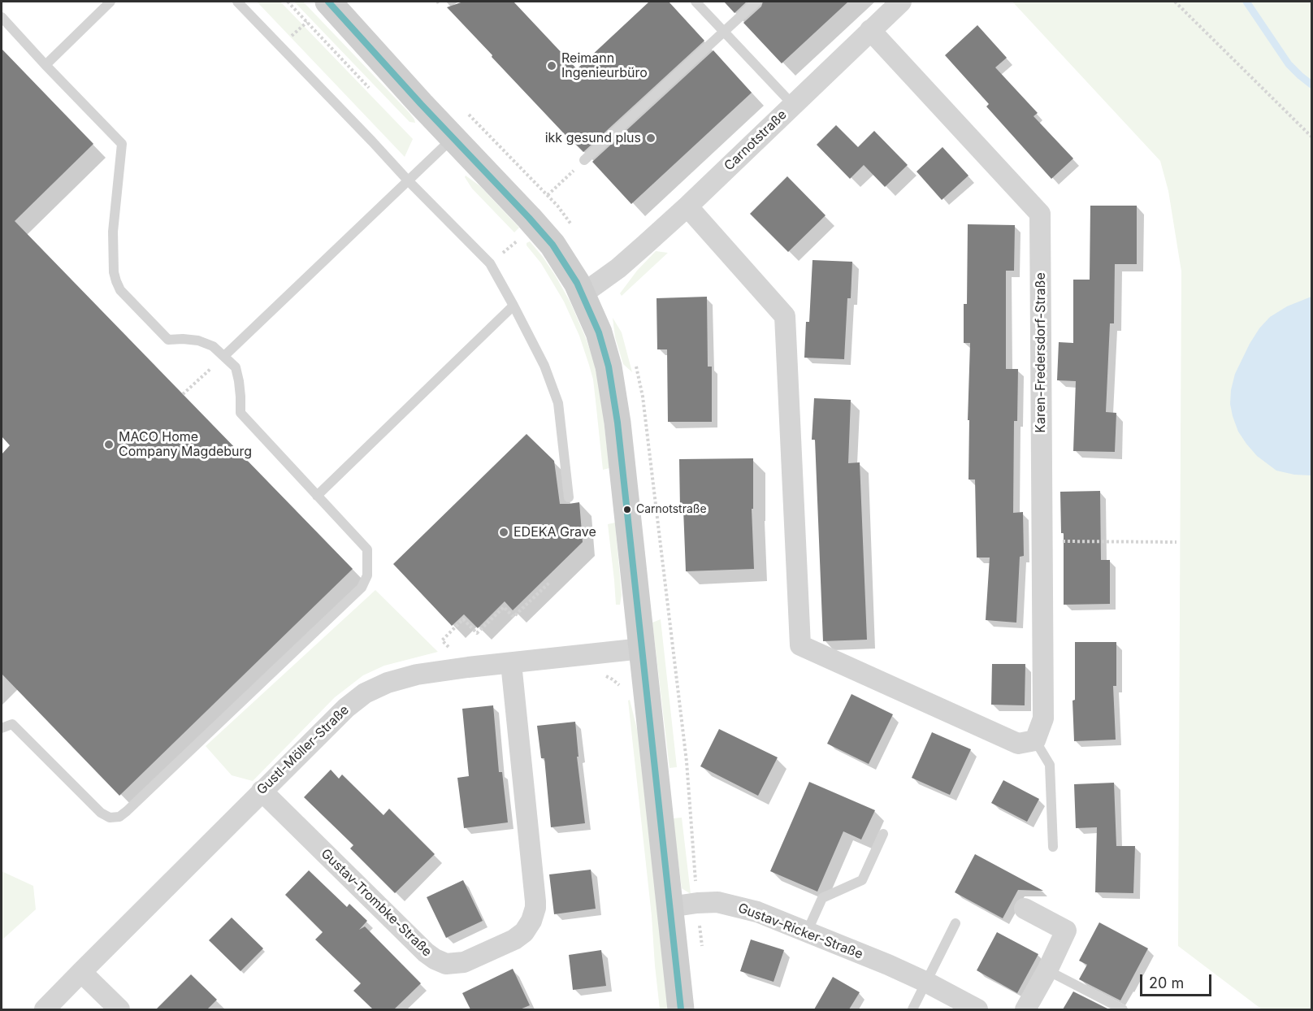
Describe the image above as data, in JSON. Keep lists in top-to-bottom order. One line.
{"streets":{"street":["Carnotstraße","Karen-Fredersdorf-Straße","Gustl-Möller-Straße","Gustav-Trombke-Straße","Gustav-Ricker-Straße"]},"crossings":[["Carnotstraße","Karen-Fredersdorf-Straße"],["Gustl-Möller-Straße","Gustav-Trombke-Straße"]],"places":["Reimann Ingenieurbüro","ikk gesund plus","MACO Home Company Magdeburg","Carnotstraße","EDEKA Grave"],"scale_bar":"20 m"}
